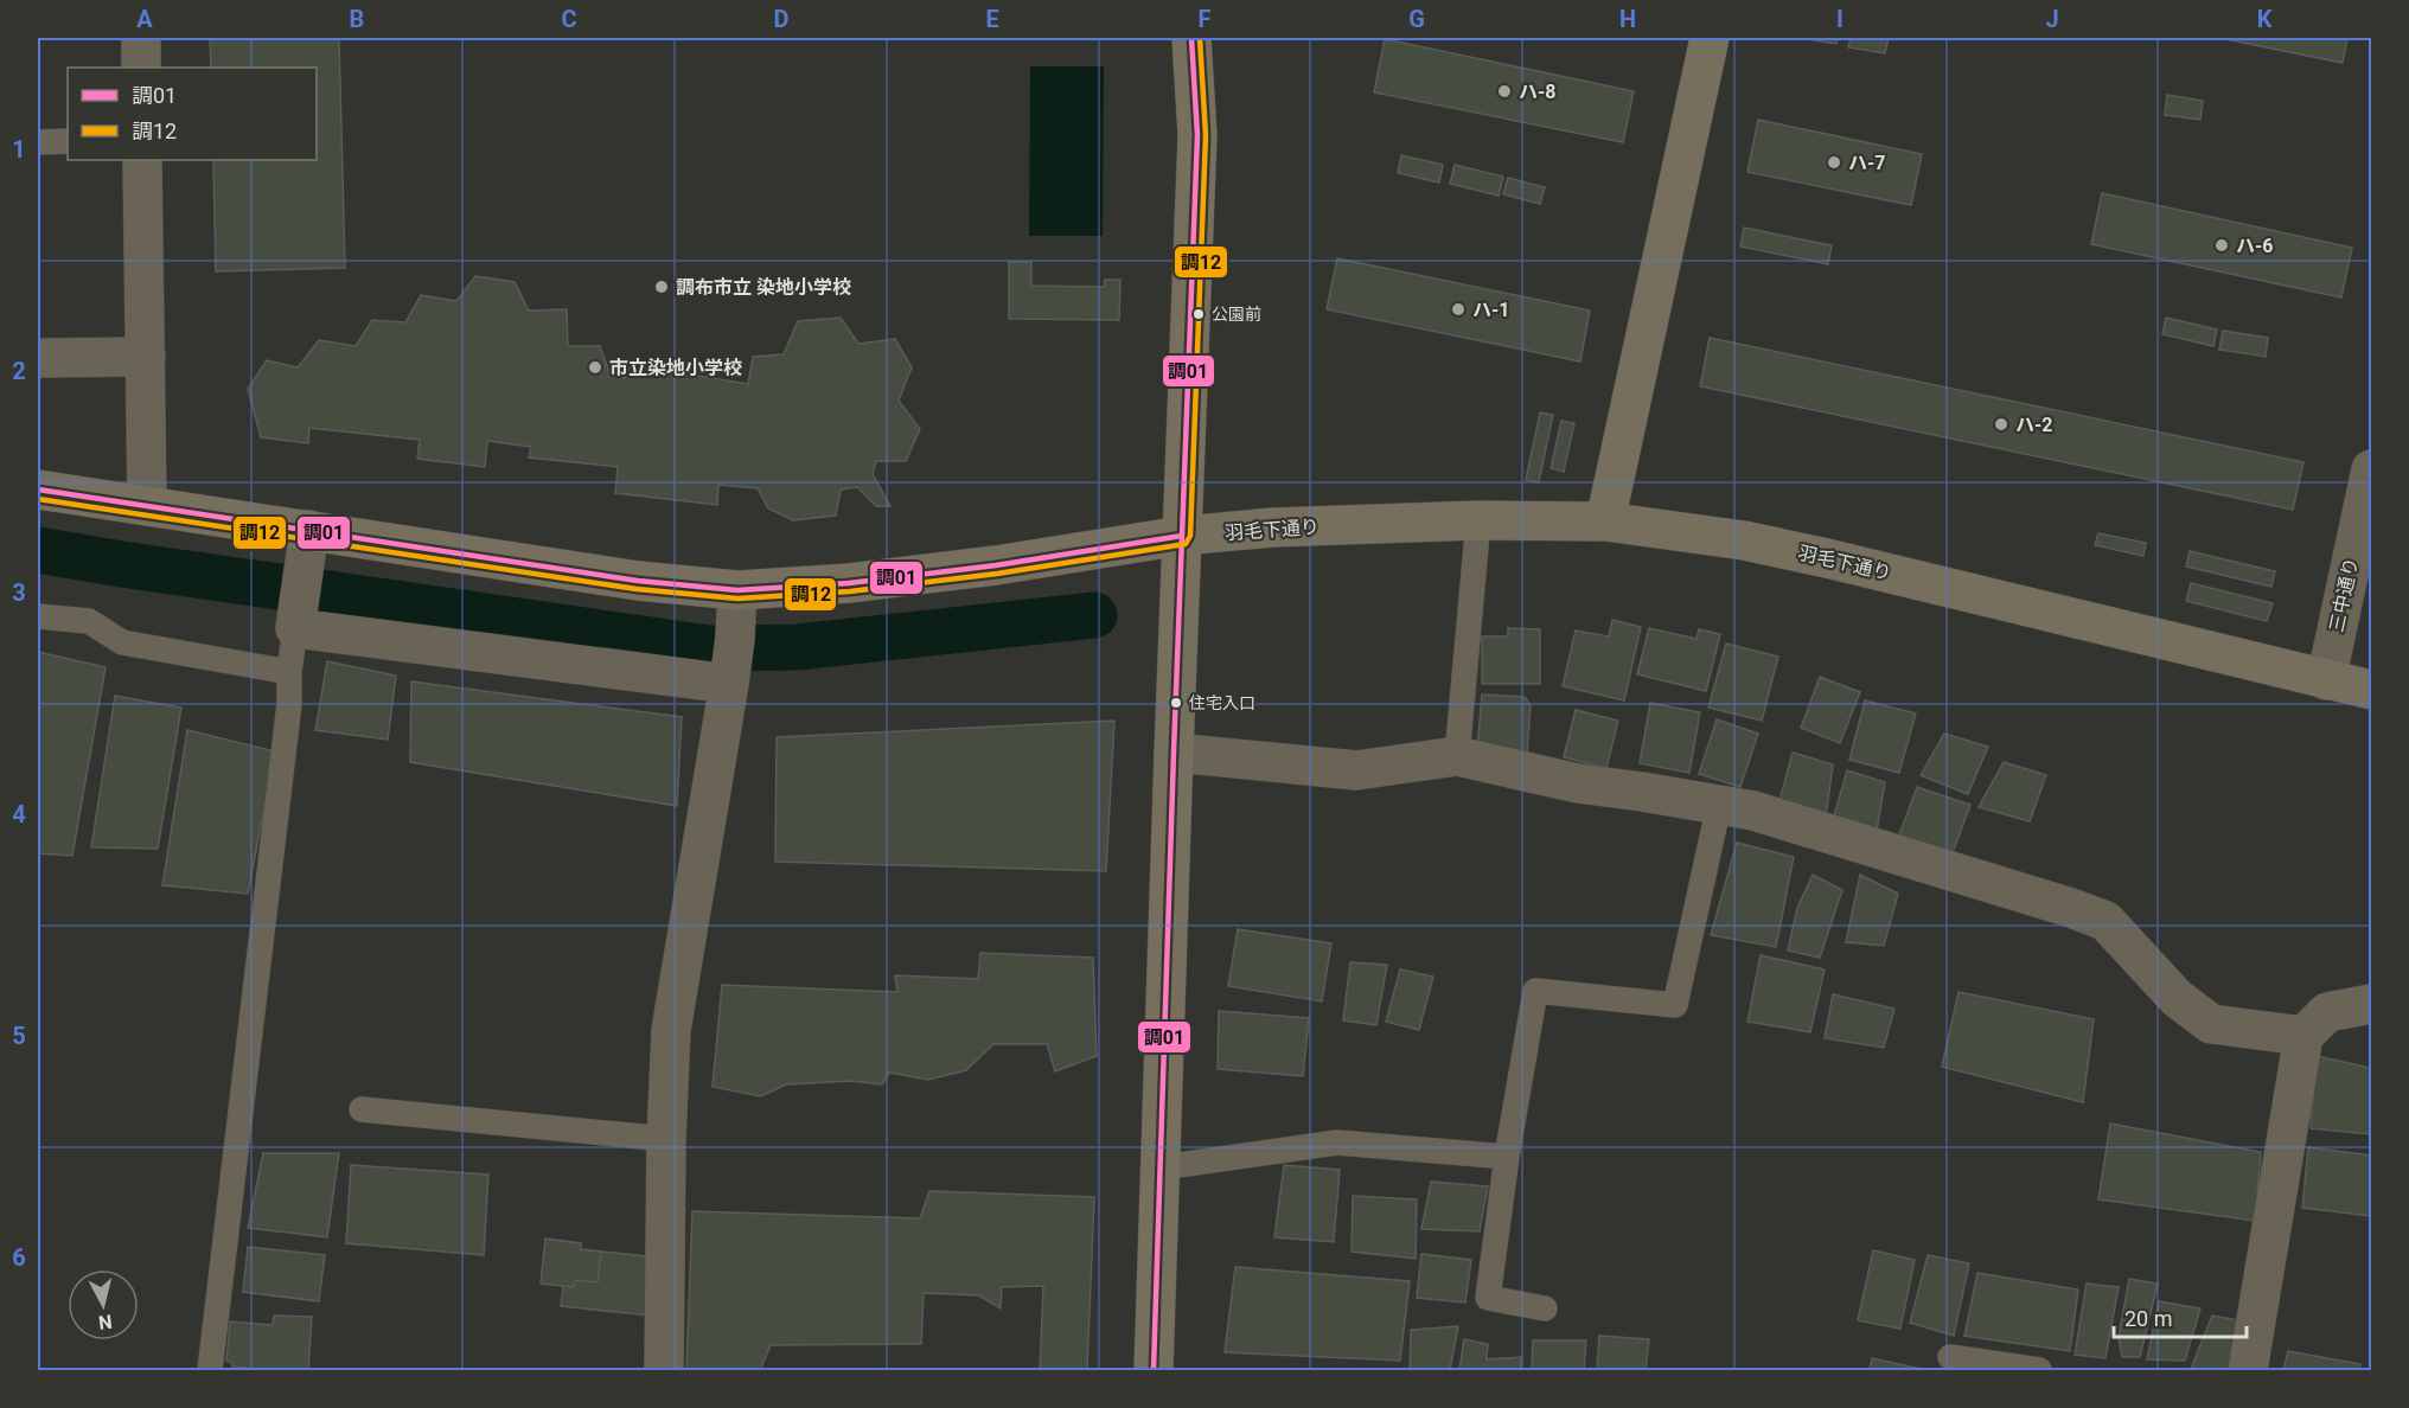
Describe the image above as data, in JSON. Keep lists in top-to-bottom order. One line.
{"streets":{"street":["羽毛下通り","三中通り"]},"crossings":[["羽毛下通り","三中通り"]],"places":["ハ-8","ハ-7","ハ-6","調布市立 染地小学校","ハ-1","公園前","市立染地小学校","ハ-2","住宅入口"],"lines":["transit line 調01","transit line 調12"],"legend":["調01","調12"],"scale_bar":"20 m","north":"bottom","grid":{"columns":["A","B","C","D","E","F","G","H","I","J","K"],"rows":["1","2","3","4","5","6"]}}
